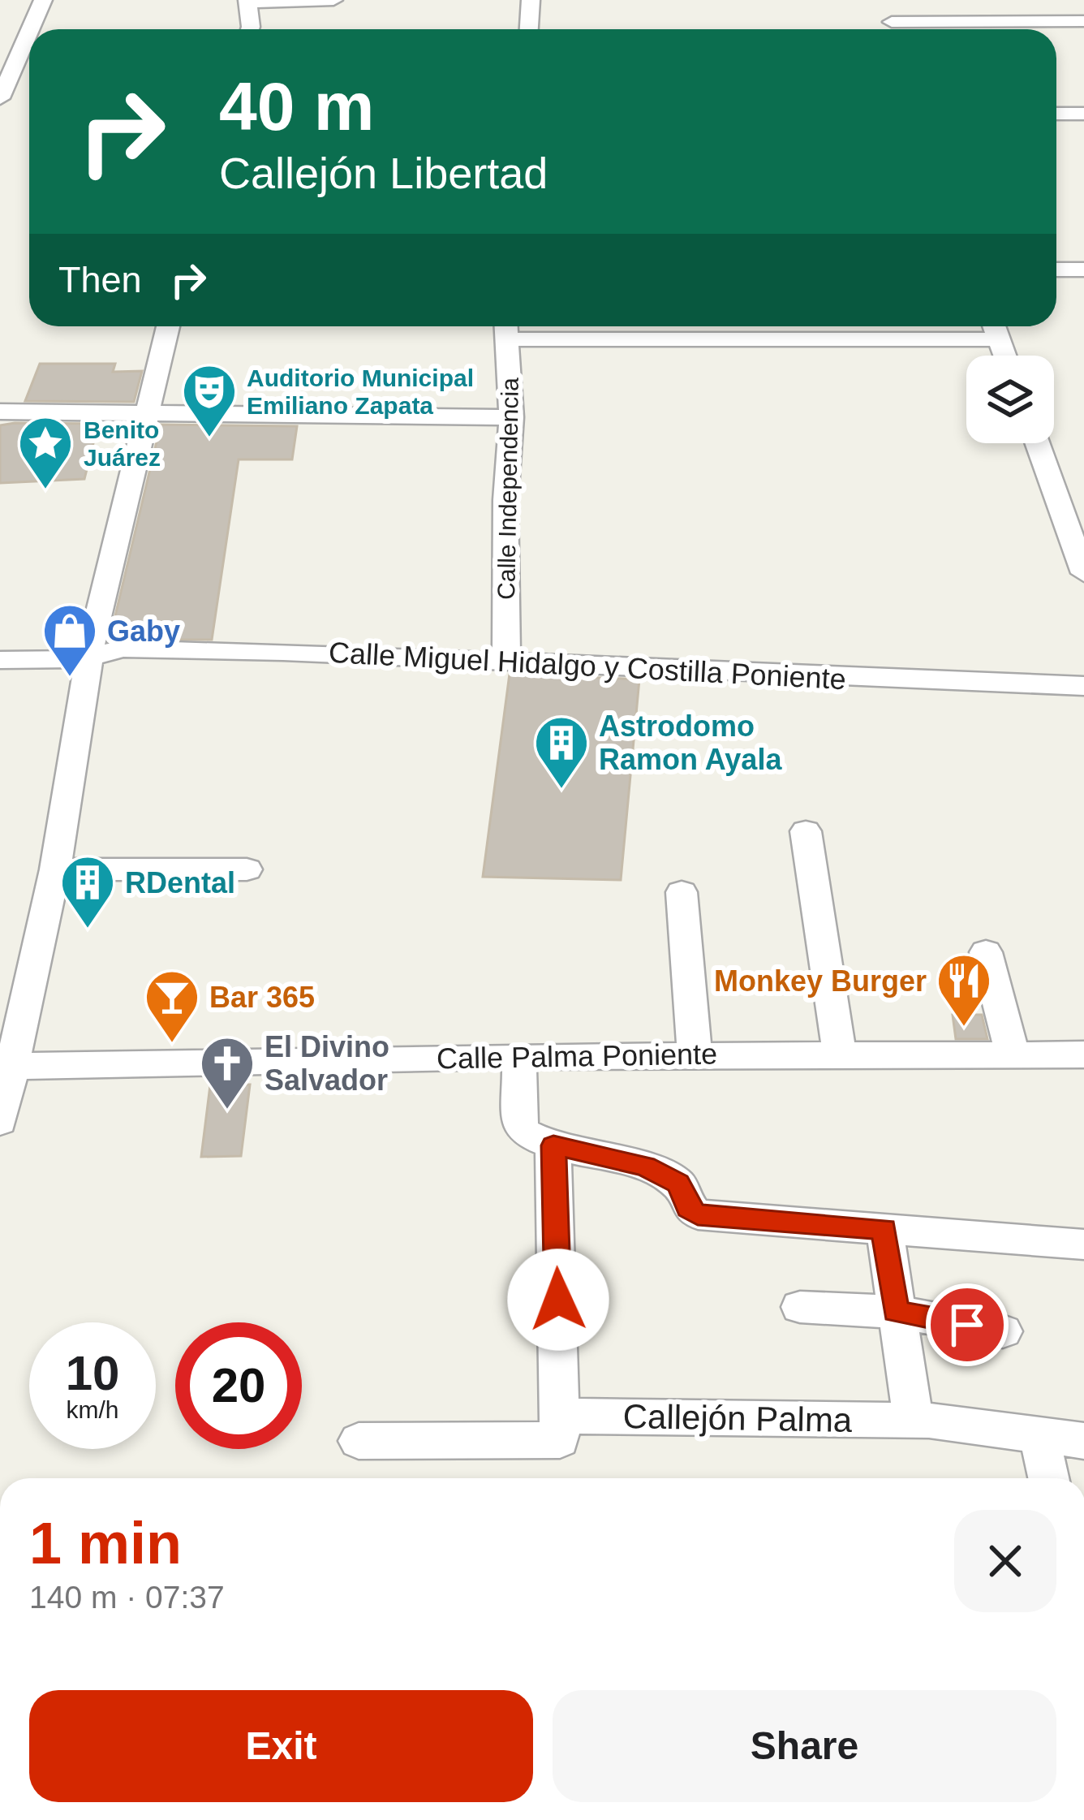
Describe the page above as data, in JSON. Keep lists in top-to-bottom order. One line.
{"streets":{"street":["Calle Independencia","Calle Miguel Hidalgo y Costilla Poniente","Calle Palma Poniente","Callejón Palma"]},"crossings":[["Calle Independencia","Calle Miguel Hidalgo y Costilla Poniente"]],"places":{"theatre":["Auditorio Municipal Emiliano Zapata"],"place":["Benito Juárez"],"shop":["Gaby"],"building":["Astrodomo Ramon Ayala","RDental"],"restaurant":["Monkey Burger"],"bar":["Bar 365"],"church":["El Divino Salvador"]},"page":{"turn":["40 m","Callejón Libertad"],"then":"Then","speed":"10 km/h","limit":"20","heading":["1 min","140 m · 07:37"],"buttons":["Exit","Share"]}}
